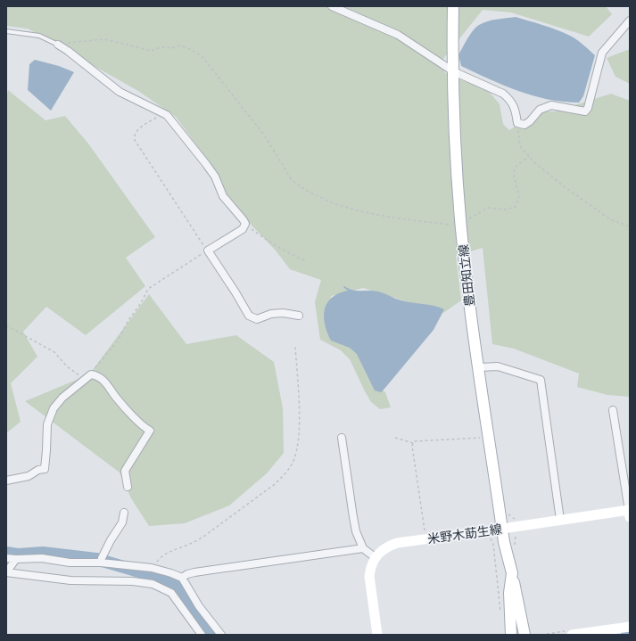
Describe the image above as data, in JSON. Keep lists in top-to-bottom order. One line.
{"streets":{"main road":["豊田知立線","米野木莇生線"]},"crossings":[["豊田知立線","米野木莇生線"]]}
